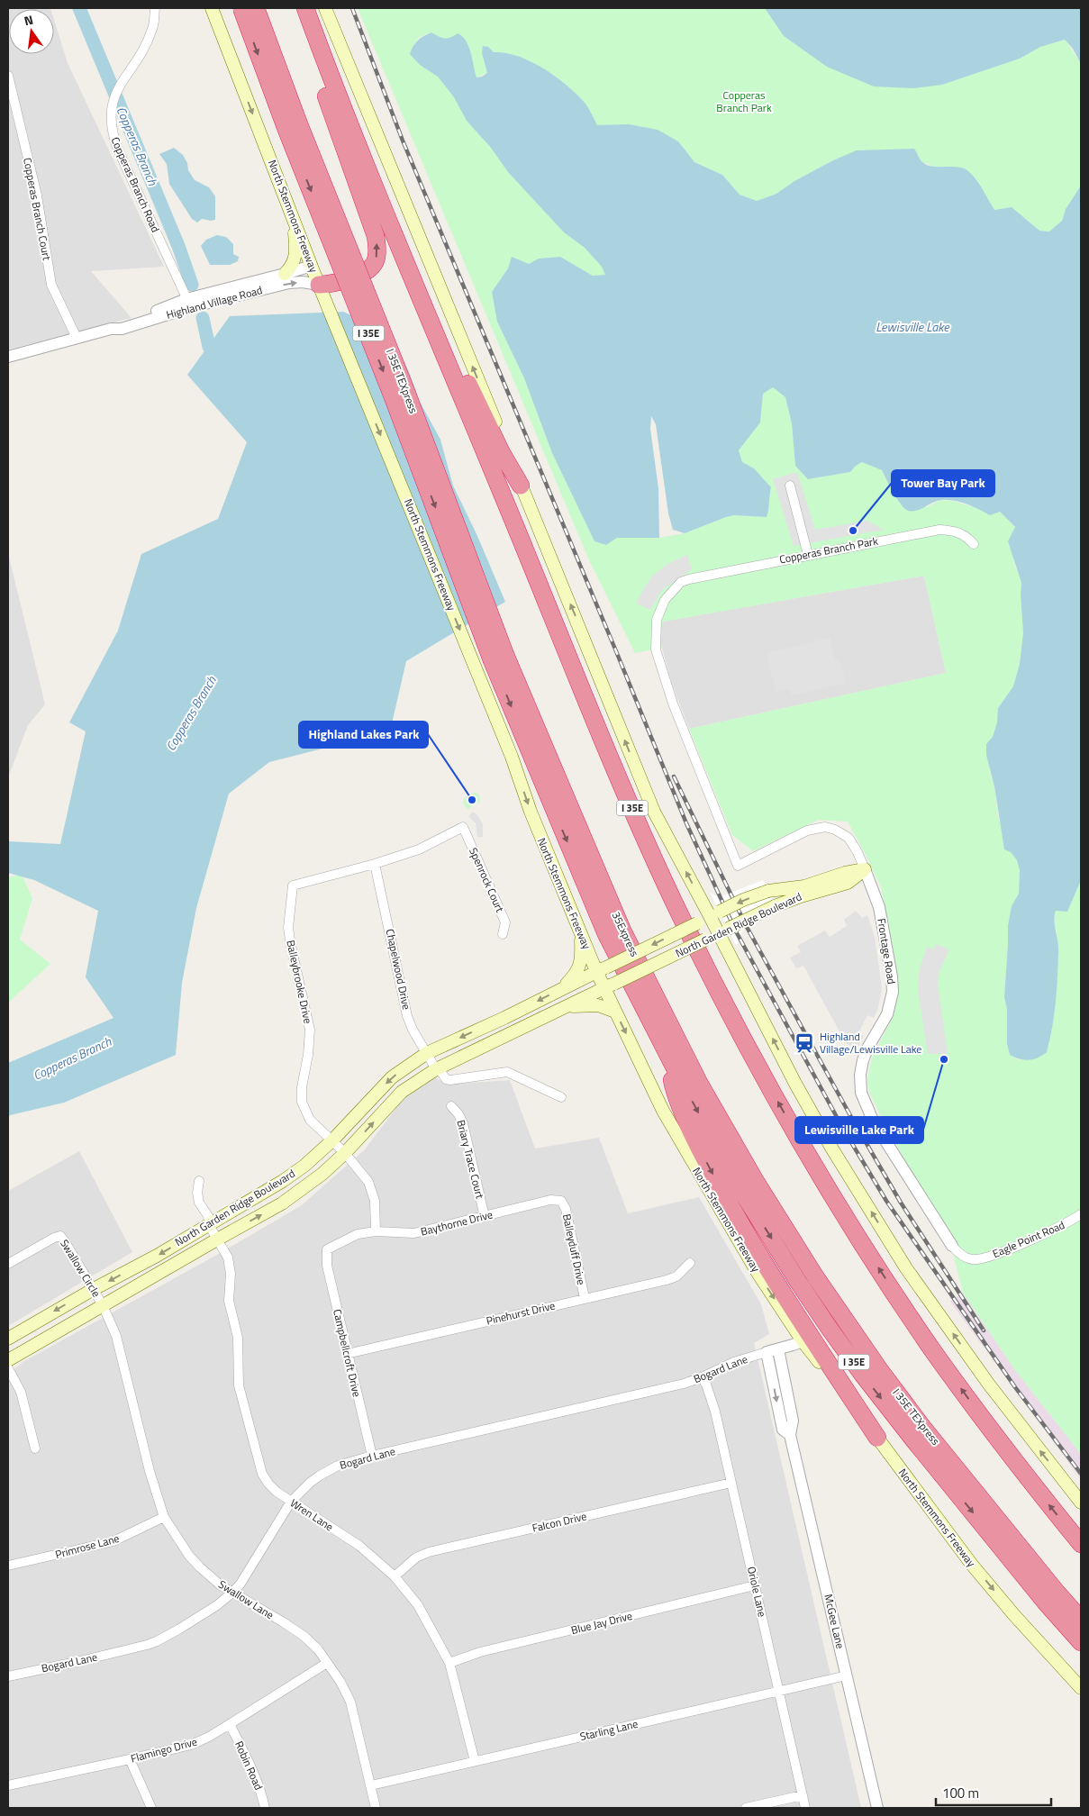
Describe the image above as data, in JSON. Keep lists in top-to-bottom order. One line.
{"streets":{"highway":["North Stemmons Freeway","I 35E","I 35E TEXpress","35Express"],"main road":["North Garden Ridge Boulevard"],"street":["Copperas Branch Road","Copperas Branch Court","Highland Village Road","Copperas Branch Park","Spenrock Court","Frontage Road","Chapelwood Drive","Balleybrooke Drive","Briary Trace Court","Baythorne Drive","Eagle Point Road","Balleyduff Drive","Swallow Circle","Pinehurst Drive","Campbellcroft Drive","Bogard Lane","Wren Lane","Falcon Drive","Primrose Lane","Oriole Lane","Swallow Lane","McGee Lane","Blue Jay Drive","Starling Lane","Flamingo Drive","Robin Road"]},"crossings":[["Copperas Branch Road","Highland Village Road"],["Copperas Branch Court","Highland Village Road"],["North Stemmons Freeway","Highland Village Road"],["North Stemmons Freeway","I 35E TEXpress"],["North Stemmons Freeway","North Garden Ridge Boulevard"],["North Stemmons Freeway","35Express"],["I 35E TEXpress","35Express"],["Copperas Branch Park","North Garden Ridge Boulevard"],["Copperas Branch Park","Frontage Road"],["Spenrock Court","Balleybrooke Drive"],["North Garden Ridge Boulevard","Frontage Road"],["North Garden Ridge Boulevard","Chapelwood Drive"],["North Garden Ridge Boulevard","Balleybrooke Drive"],["North Garden Ridge Boulevard","Swallow Circle"],["North Garden Ridge Boulevard","Wren Lane"],["North Garden Ridge Boulevard","Swallow Lane"],["Frontage Road","Eagle Point Road"],["Chapelwood Drive","Balleybrooke Drive"],["Balleybrooke Drive","Baythorne Drive"],["Briary Trace Court","Baythorne Drive"],["Baythorne Drive","Balleyduff Drive"],["Baythorne Drive","Campbellcroft Drive"],["Balleyduff Drive","Pinehurst Drive"],["Swallow Circle","Swallow Lane"],["Pinehurst Drive","Campbellcroft Drive"],["Campbellcroft Drive","Bogard Lane"],["Bogard Lane","Wren Lane"],["Bogard Lane","Oriole Lane"],["Bogard Lane","Swallow Lane"],["Bogard Lane","McGee Lane"],["Wren Lane","Falcon Drive"],["Wren Lane","Blue Jay Drive"],["Wren Lane","Starling Lane"],["Falcon Drive","Oriole Lane"],["Primrose Lane","Swallow Lane"],["Oriole Lane","Blue Jay Drive"],["Oriole Lane","Starling Lane"],["Swallow Lane","Starling Lane"],["Swallow Lane","Flamingo Drive"],["McGee Lane","Starling Lane"],["Flamingo Drive","Robin Road"]],"water":["Copperas Branch","Lewisville Lake"],"parks":["Copperas Branch Park"],"places":{"other":["Tower Bay Park","Highland Lakes Park","Lewisville Lake Park"],"station":["Highland Village/Lewisville Lake"]},"scale_bar":"100 m","north":"top"}
